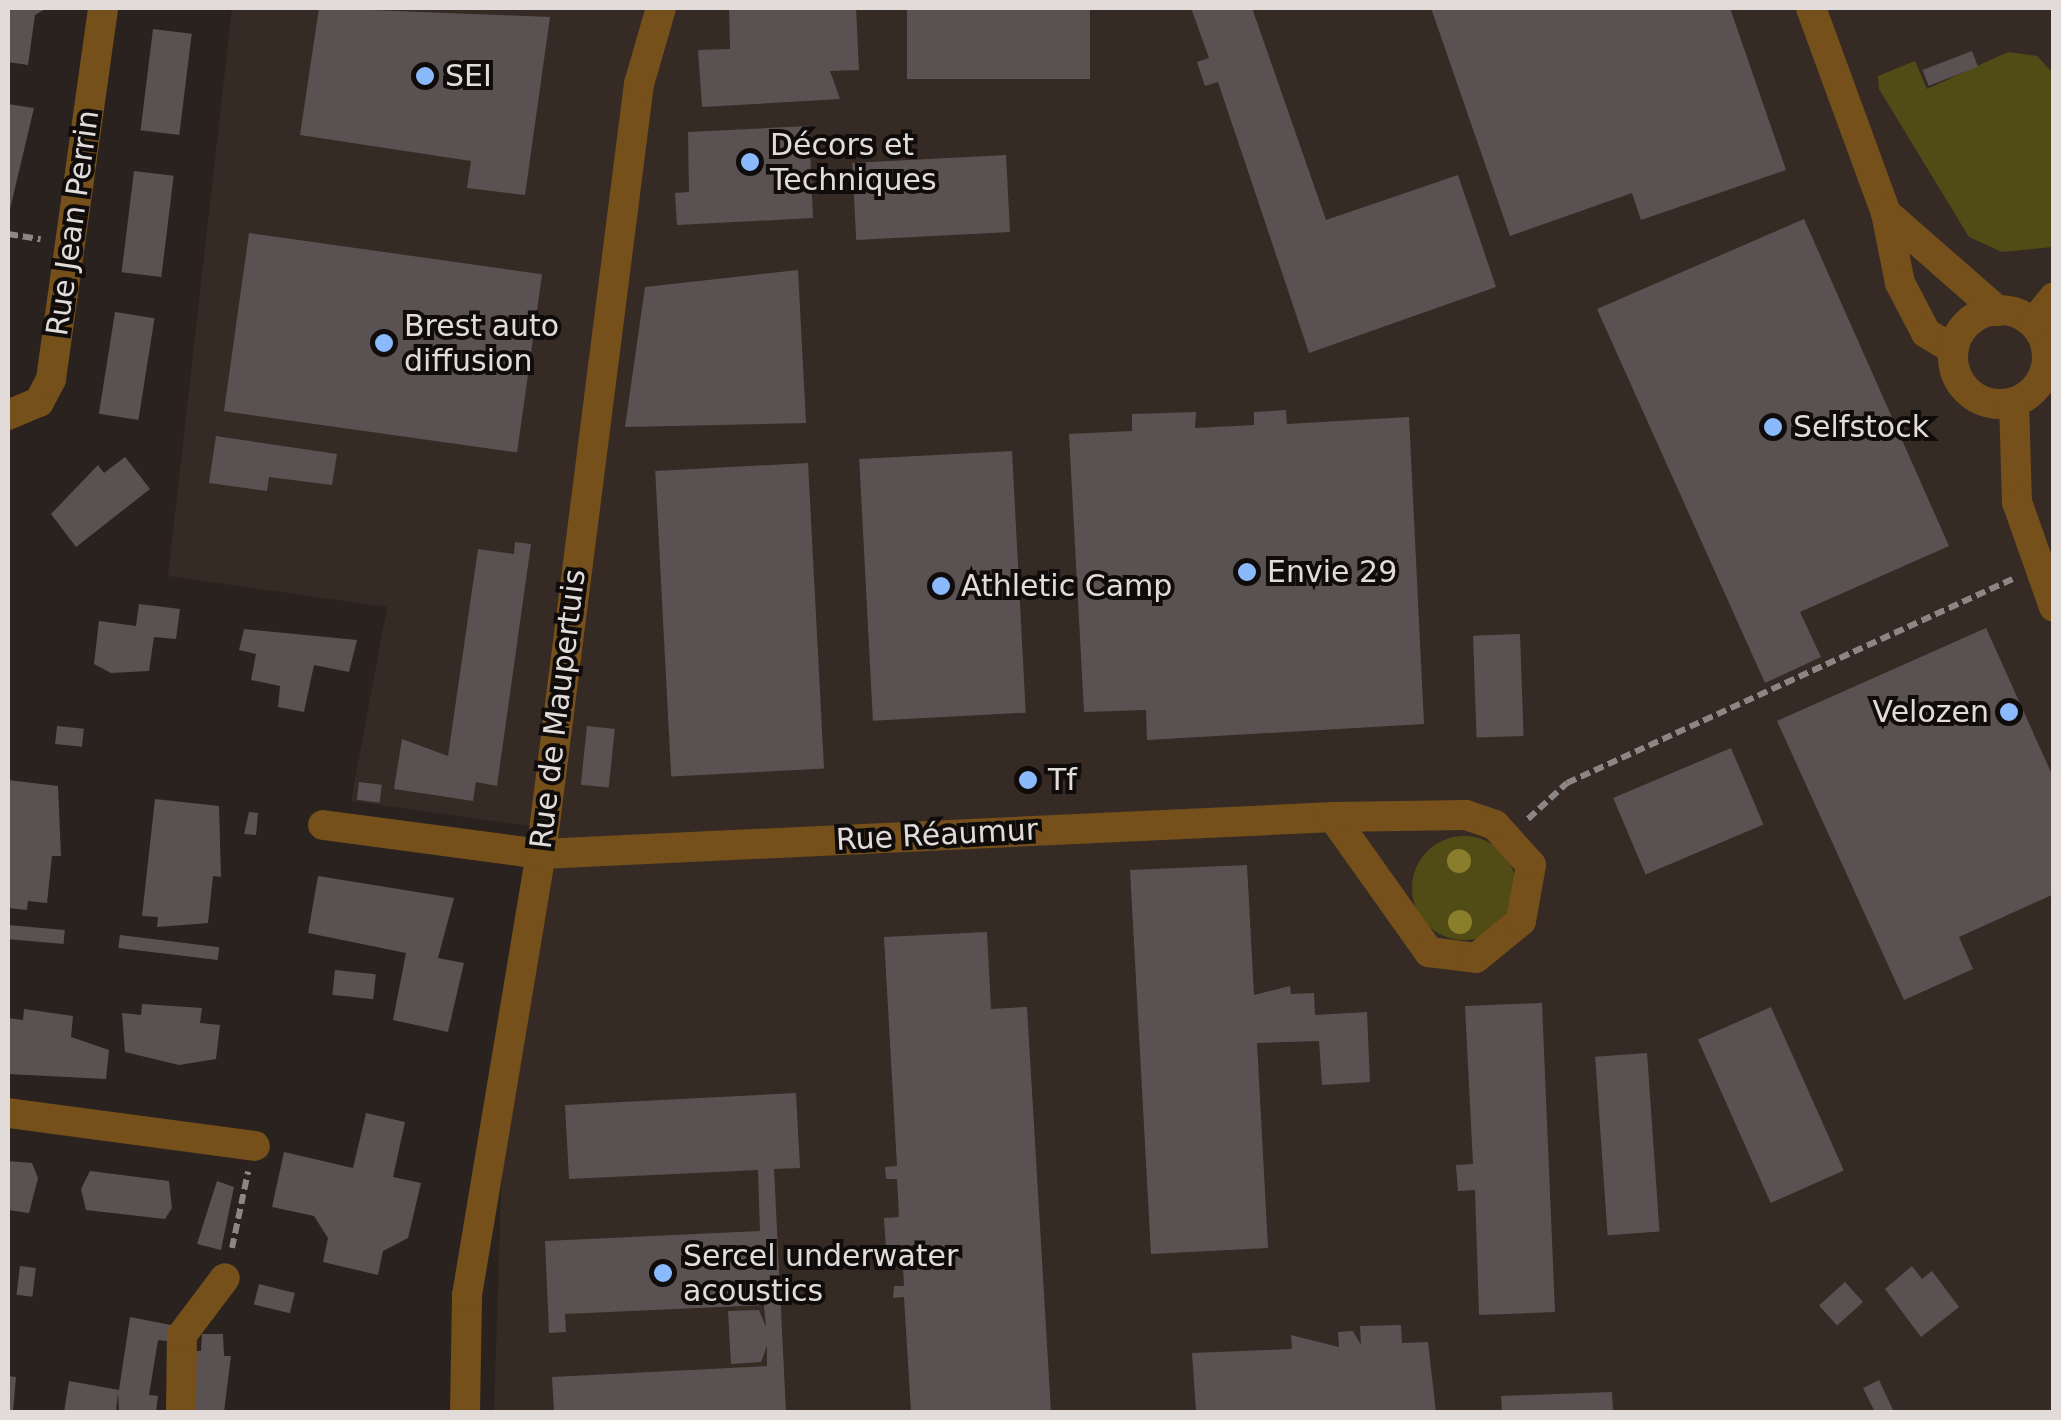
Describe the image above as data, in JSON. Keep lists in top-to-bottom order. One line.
{"streets":{"street":["Rue Jean Perrin","Rue de Maupertuis","Rue Réaumur"]},"crossings":[["Rue de Maupertuis","Rue Réaumur"]],"places":["SEI","Décors et Techniques","Brest auto diffusion","Selfstock","Envie 29","Athletic Camp","Velozen","Tf","Sercel underwater acoustics"]}
